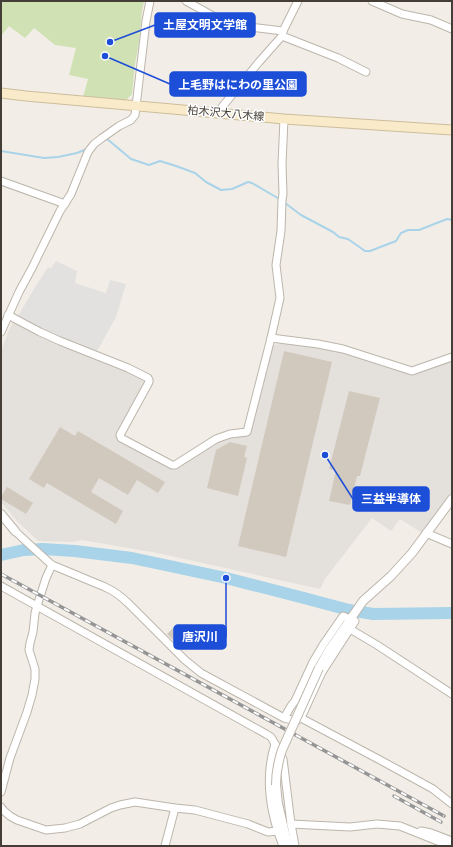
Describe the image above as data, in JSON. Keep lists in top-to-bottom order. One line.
{"streets":{"main road":["柏木沢大八木線"]},"places":["土屋文明文学館","上毛野はにわの里公園","三益半導体","唐沢川"]}
